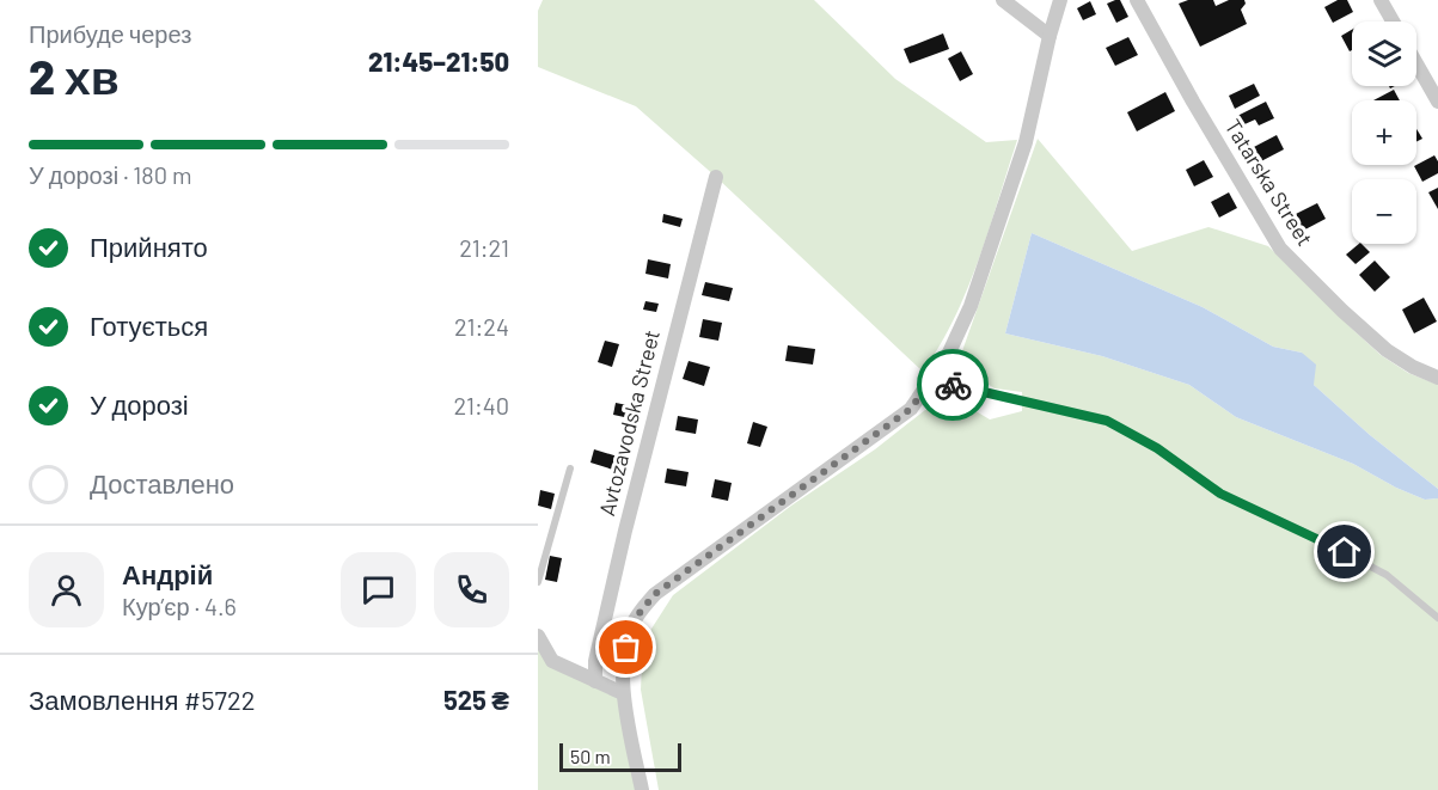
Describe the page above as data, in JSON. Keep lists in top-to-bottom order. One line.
{"streets":{"street":["Tatarska Street","Avtozavodska Street"]},"scale_bar":"50 m","page":{"heading":["2 хв","Прибуде через","21:45–21:50"],"panel":["Андрій","Кур’єр · 4.6","Замовлення #5722","525 ₴"],"map_buttons":["+","−"],"bar":"У дорозі · 180 m","list":[["Прийнято","21:21"],["Готується","21:24"],["У дорозі","21:40"],"Доставлено"],"scale":"50 m"}}
